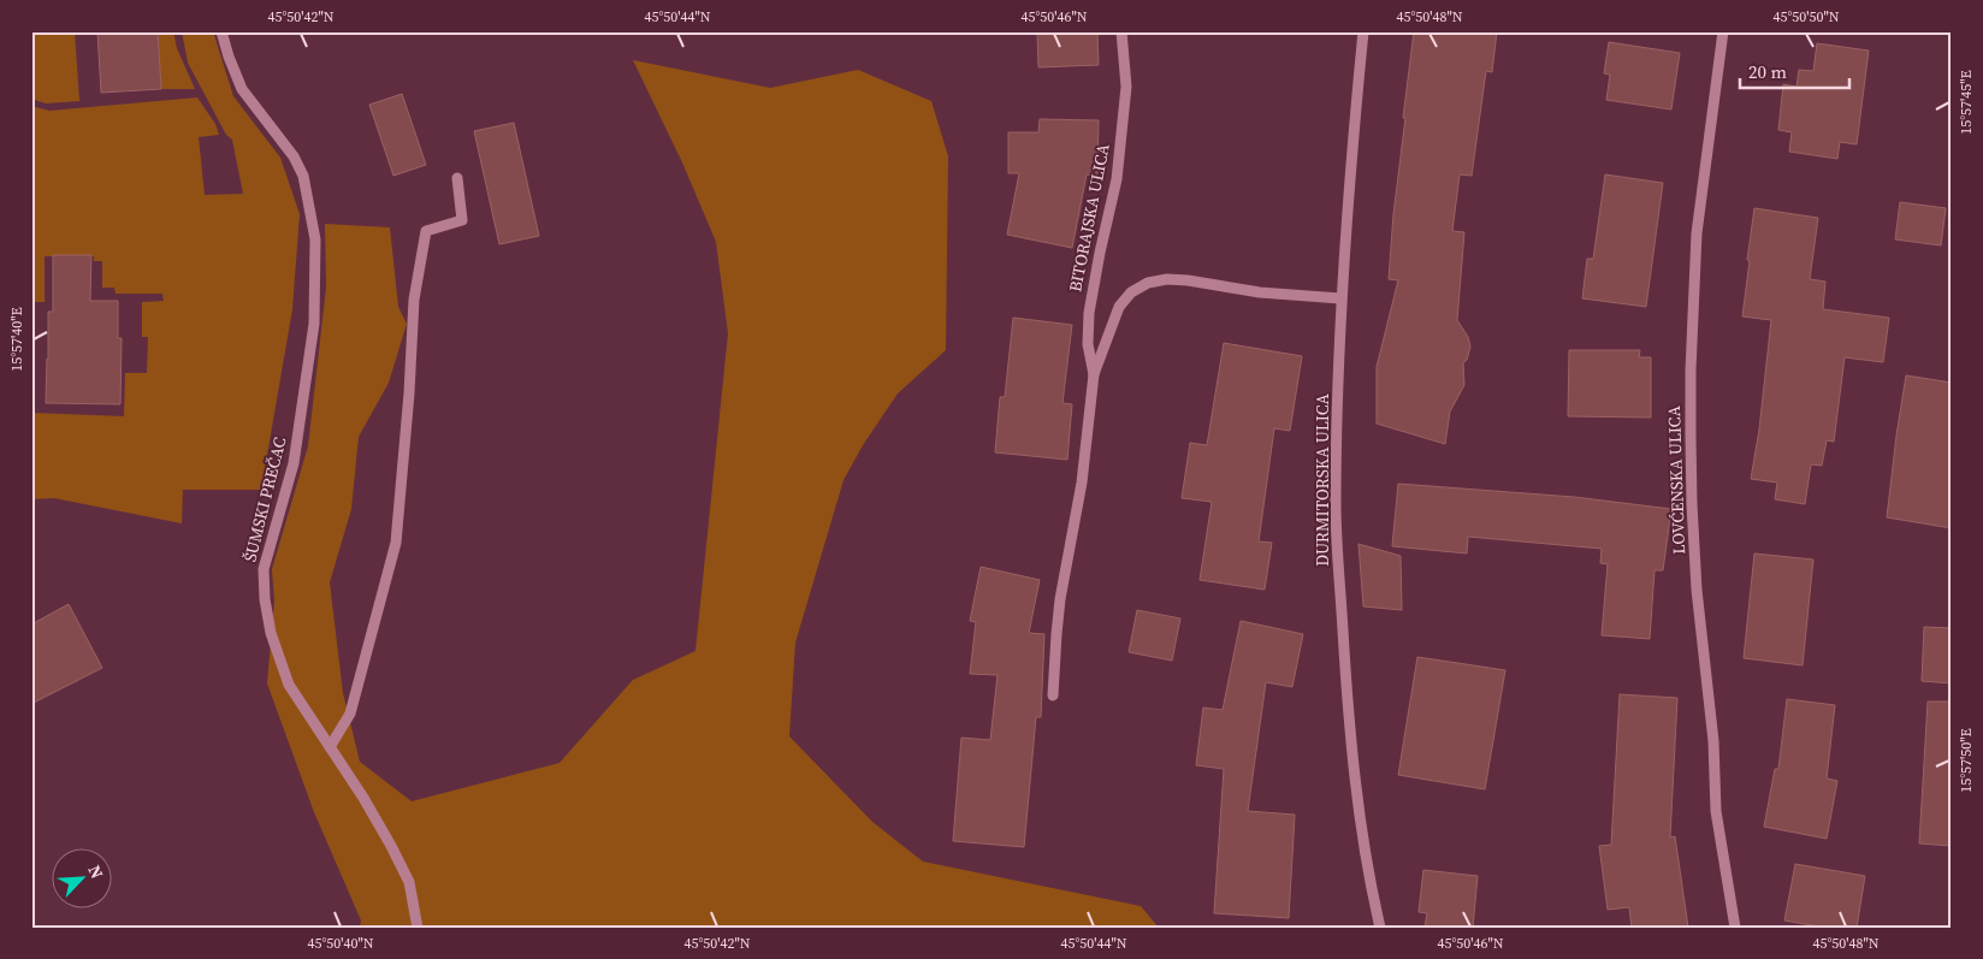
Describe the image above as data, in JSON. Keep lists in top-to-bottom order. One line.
{"streets":{"street":["BITORAJSKA ULICA","DURMITORSKA ULICA","LOVĆENSKA ULICA","ŠUMSKI PREČAC"]},"crossings":[["BITORAJSKA ULICA","DURMITORSKA ULICA"]],"scale_bar":"20 m","north":"top right","coordinates":["45°50'42\"N","45°50'44\"N","45°50'46\"N","45°50'48\"N","45°50'50\"N","15°57'45\"E","15°57'40\"E","15°57'50\"E","45°50'40\"N"]}
